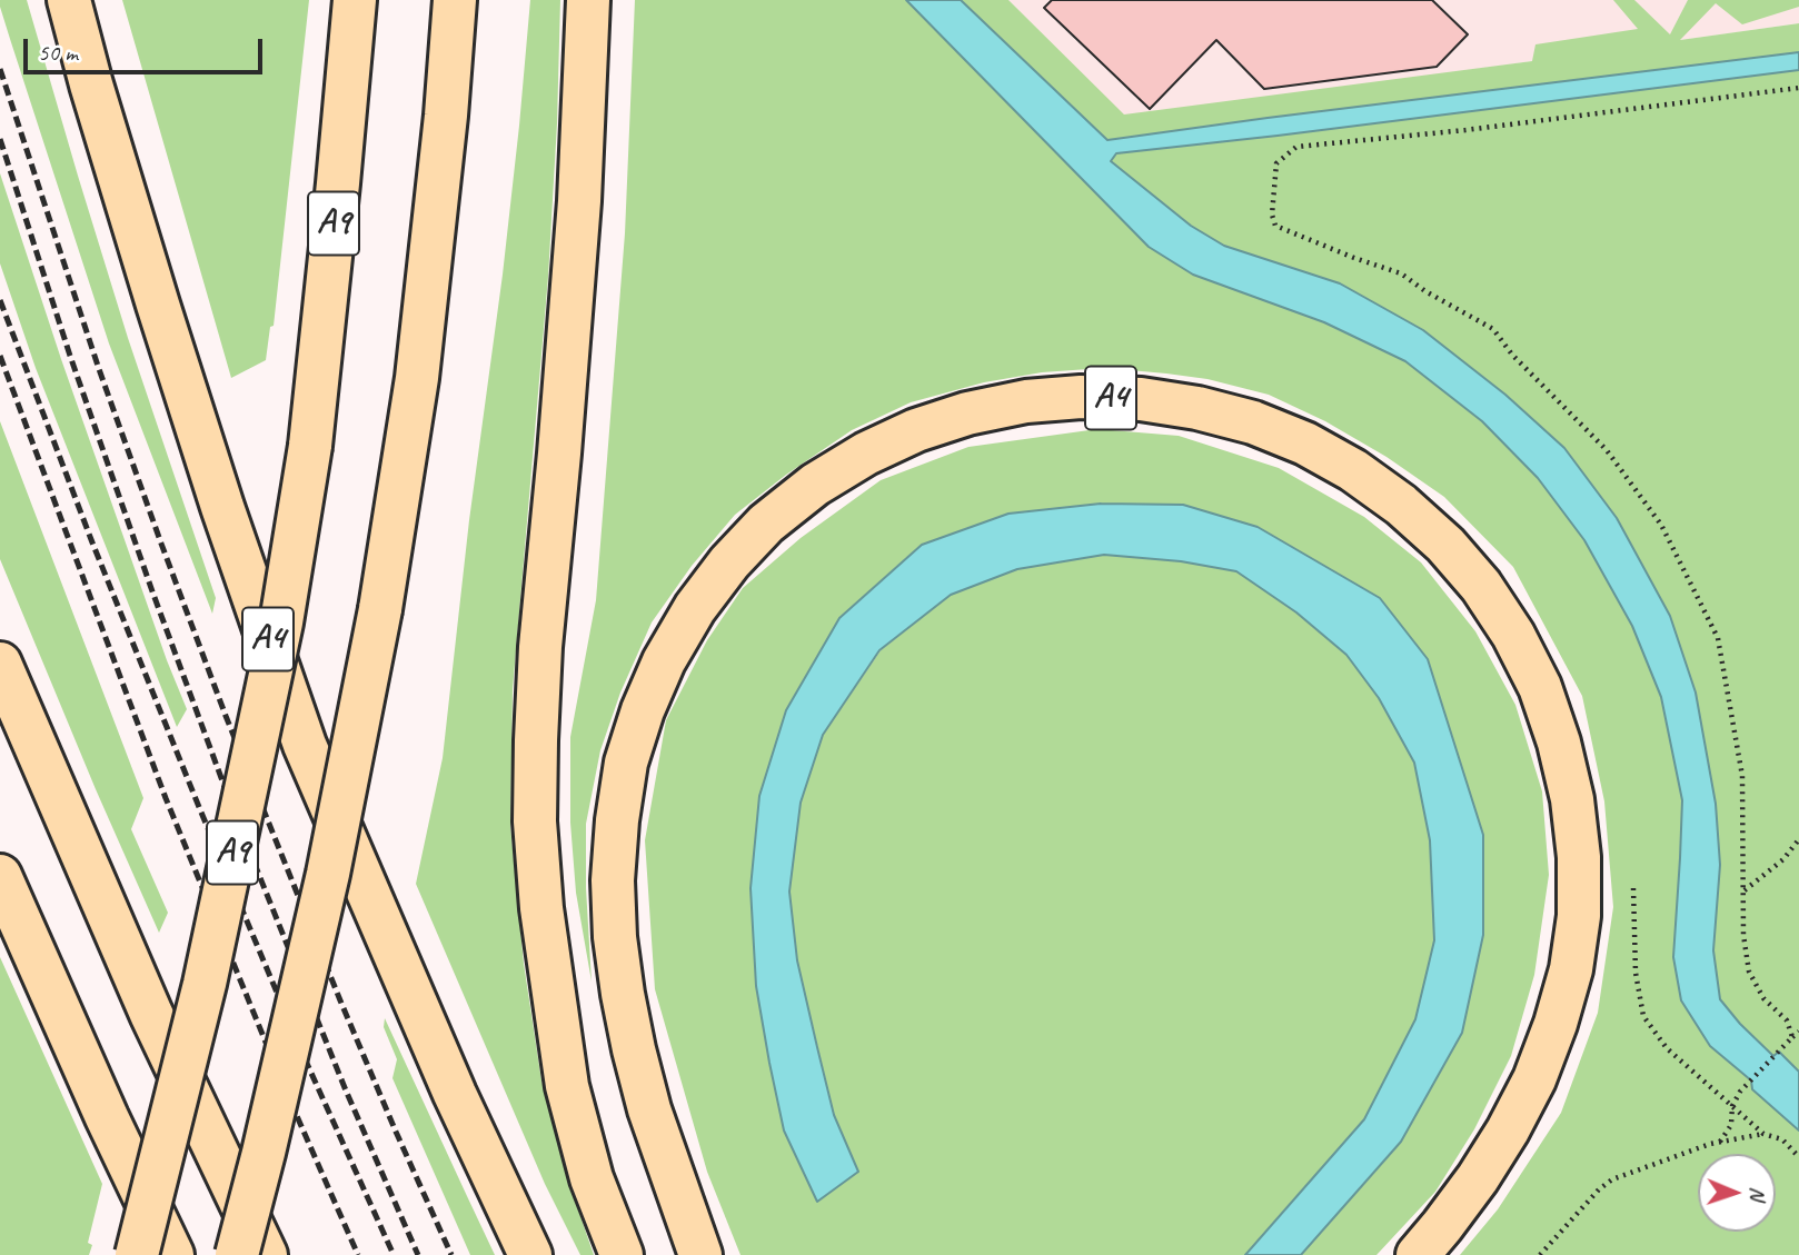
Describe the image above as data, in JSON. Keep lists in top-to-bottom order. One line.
{"streets":{"highway":["A9","A4"]},"scale_bar":"50 m","north":"right"}
